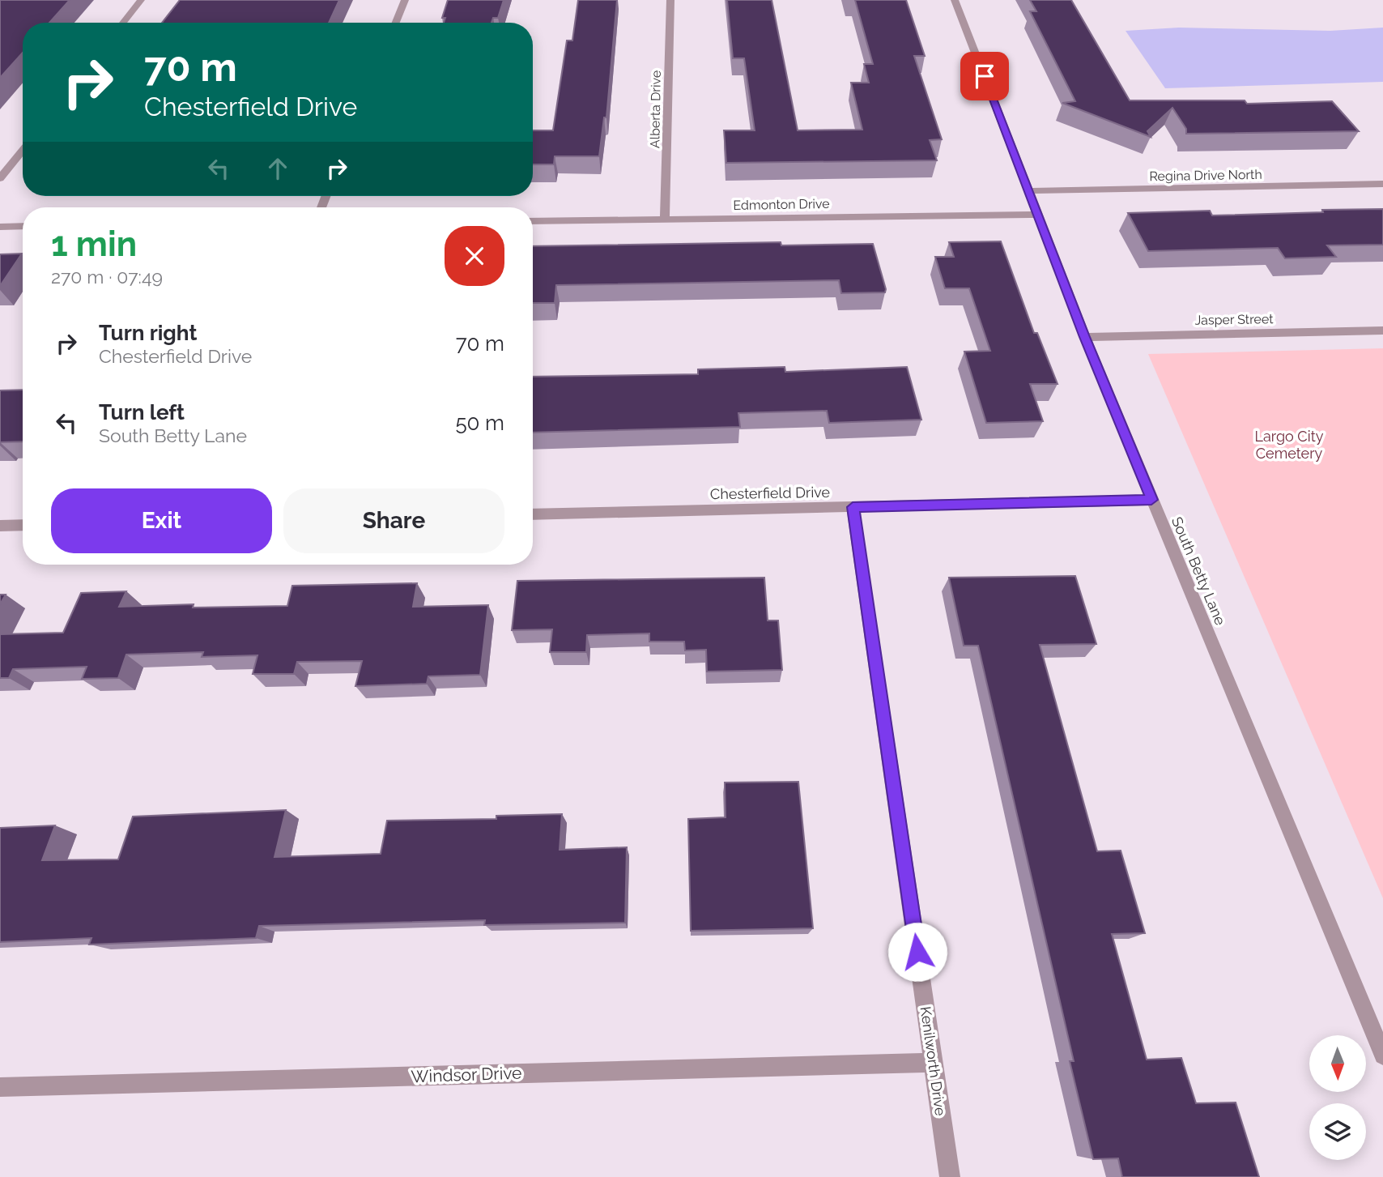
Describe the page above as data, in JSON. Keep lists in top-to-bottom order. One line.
{"streets":{"street":["Alberta Drive","Regina Drive North","Edmonton Drive","Jasper Street","Chesterfield Drive","South Betty Lane","Kenilworth Drive","Windsor Drive"]},"crossings":[["Alberta Drive","Edmonton Drive"],["Regina Drive North","South Betty Lane"],["Edmonton Drive","South Betty Lane"],["Jasper Street","South Betty Lane"],["Chesterfield Drive","South Betty Lane"],["Chesterfield Drive","Kenilworth Drive"],["Kenilworth Drive","Windsor Drive"]],"parks":["Largo City Cemetery"],"north":"bottom","page":{"turn":["70 m","Chesterfield Drive"],"heading":["1 min","270 m · 07:49"],"list":[{"name":"Turn right","note":"Chesterfield Drive","value":"70 m"},{"name":"Turn left","note":"South Betty Lane","value":"50 m"}],"buttons":["Exit","Share"]}}
